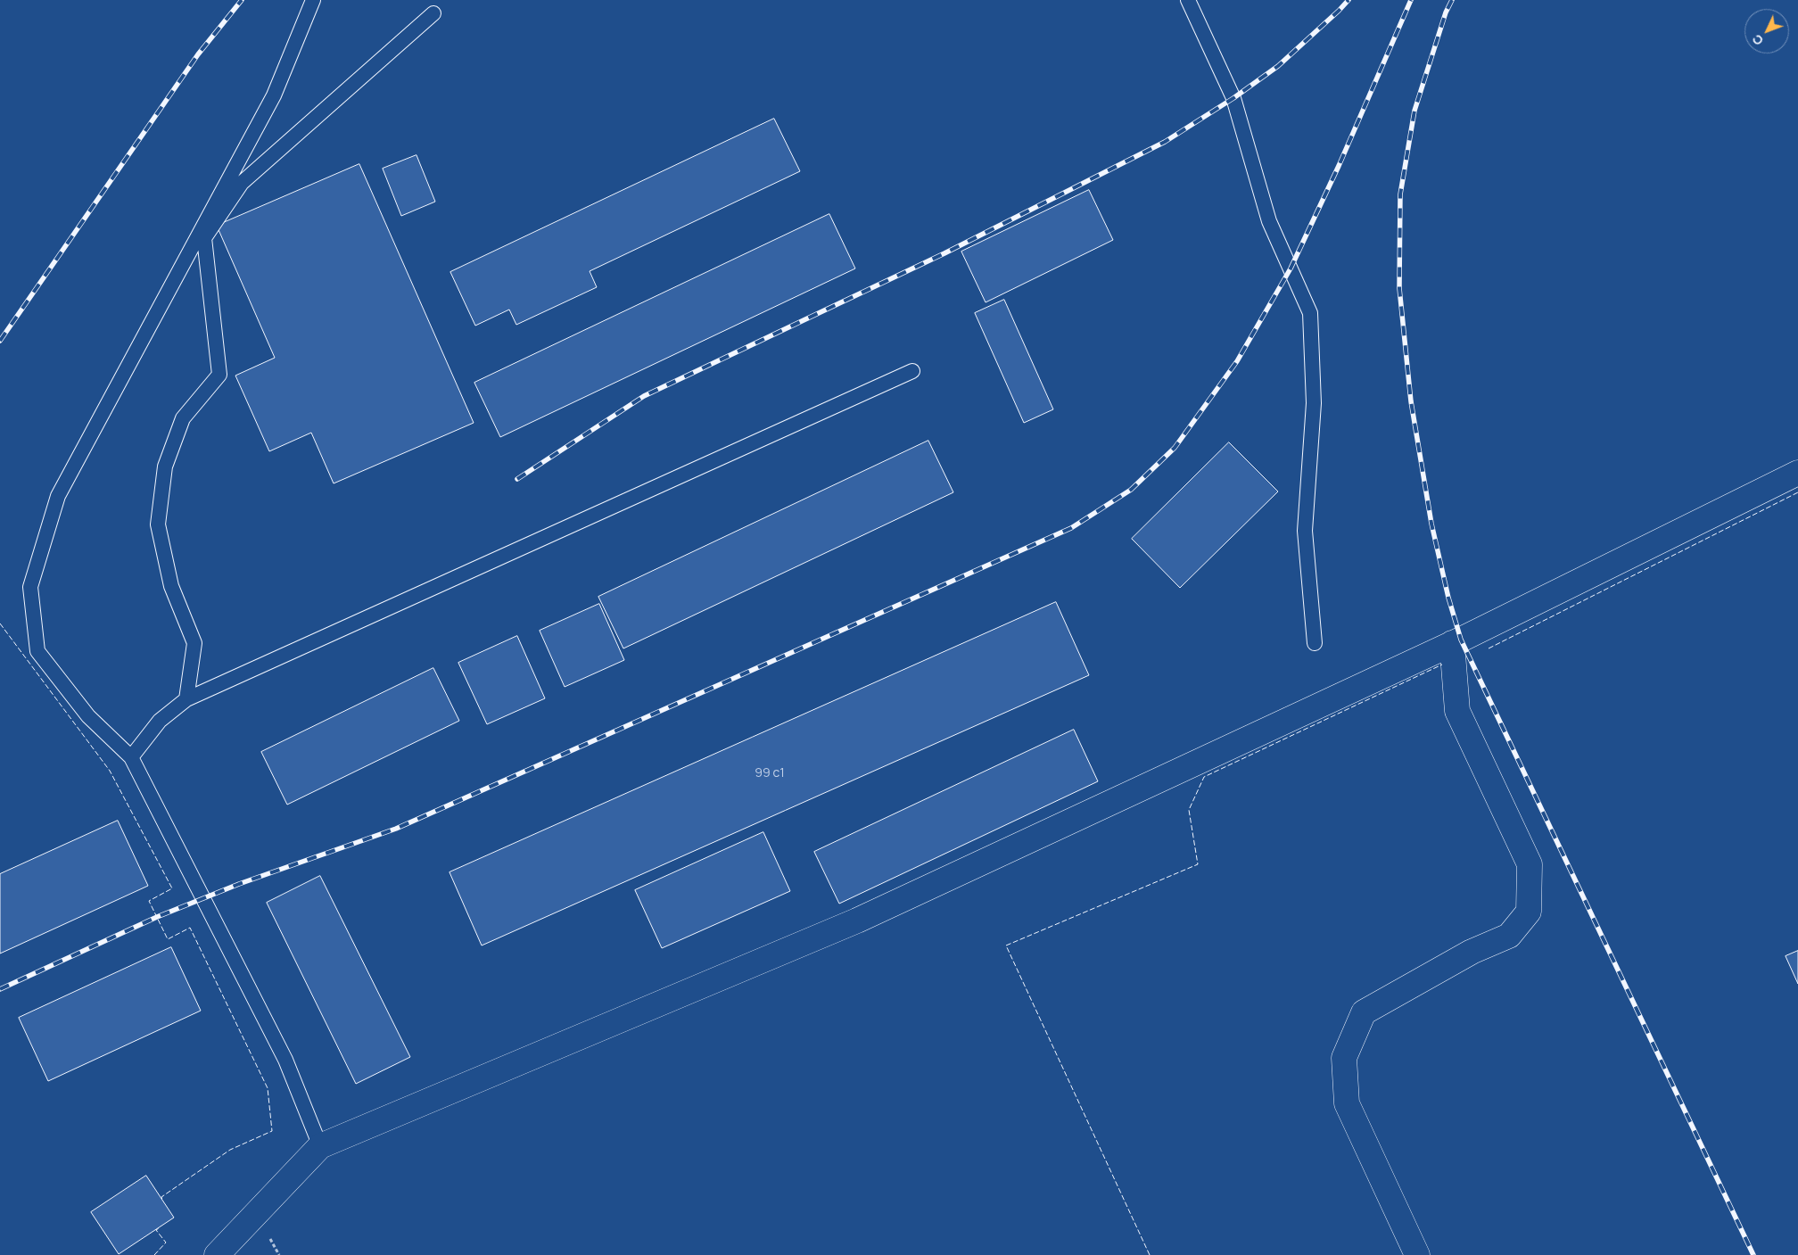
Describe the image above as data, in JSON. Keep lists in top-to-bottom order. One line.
{"house_numbers":["99 с1"],"north":"bottom left"}
